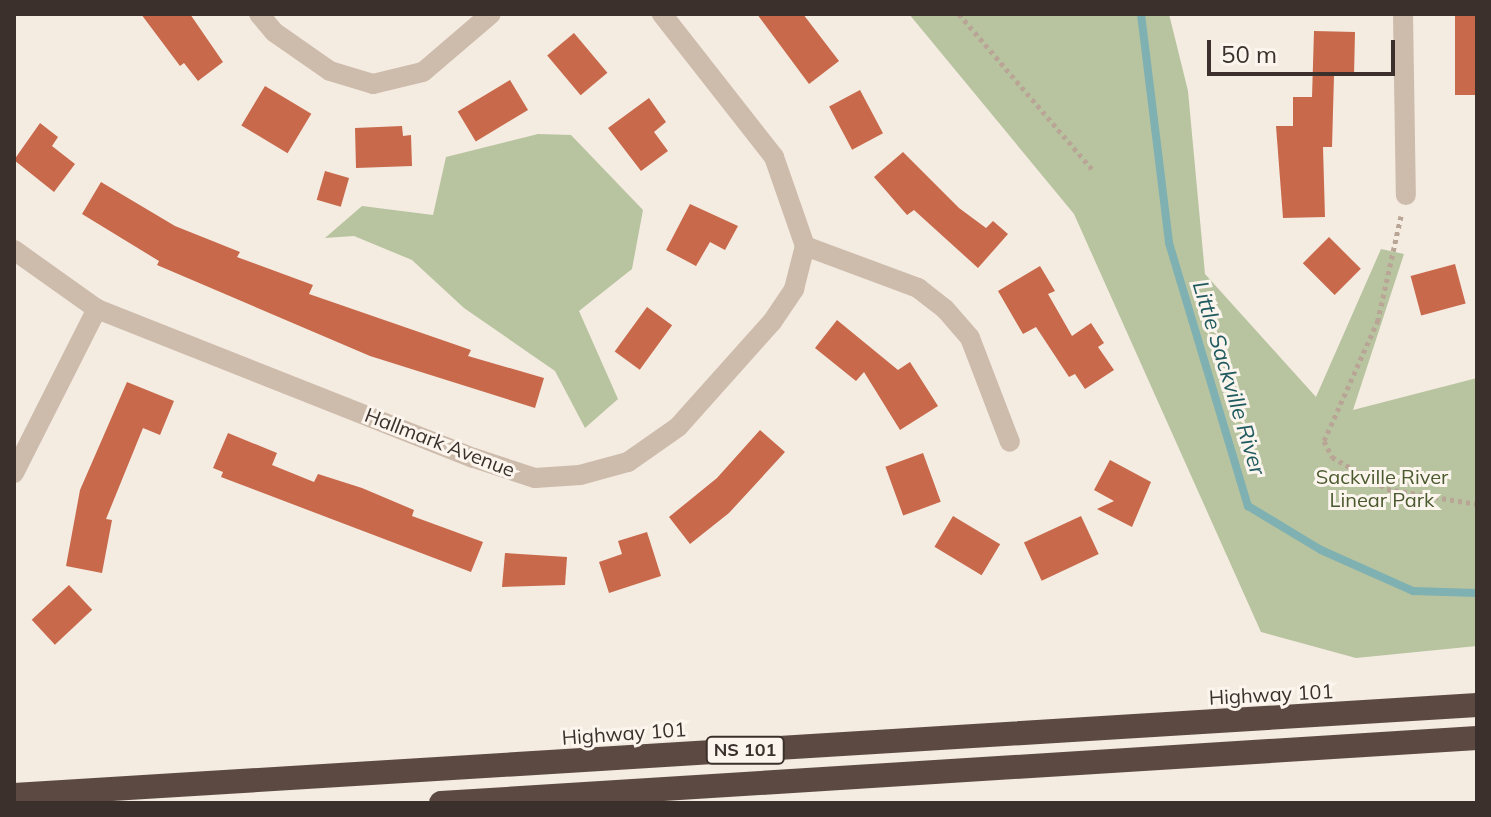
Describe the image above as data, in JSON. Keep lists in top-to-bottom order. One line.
{"streets":{"highway":["Highway 101","NS 101"],"street":["Hallmark Avenue"]},"water":["Little Sackville River"],"parks":["Sackville River Linear Park"],"scale_bar":"50 m"}
